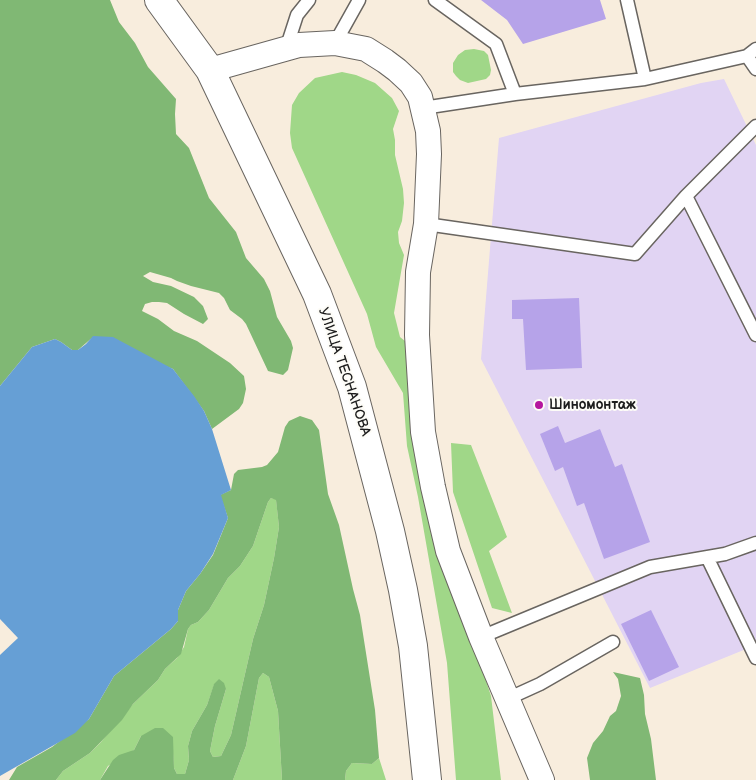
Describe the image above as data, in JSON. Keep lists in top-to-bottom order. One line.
{"streets":{"main road":["УЛИЦА ТЕСНАНОВА"]},"places":["Шиномонтаж"]}
